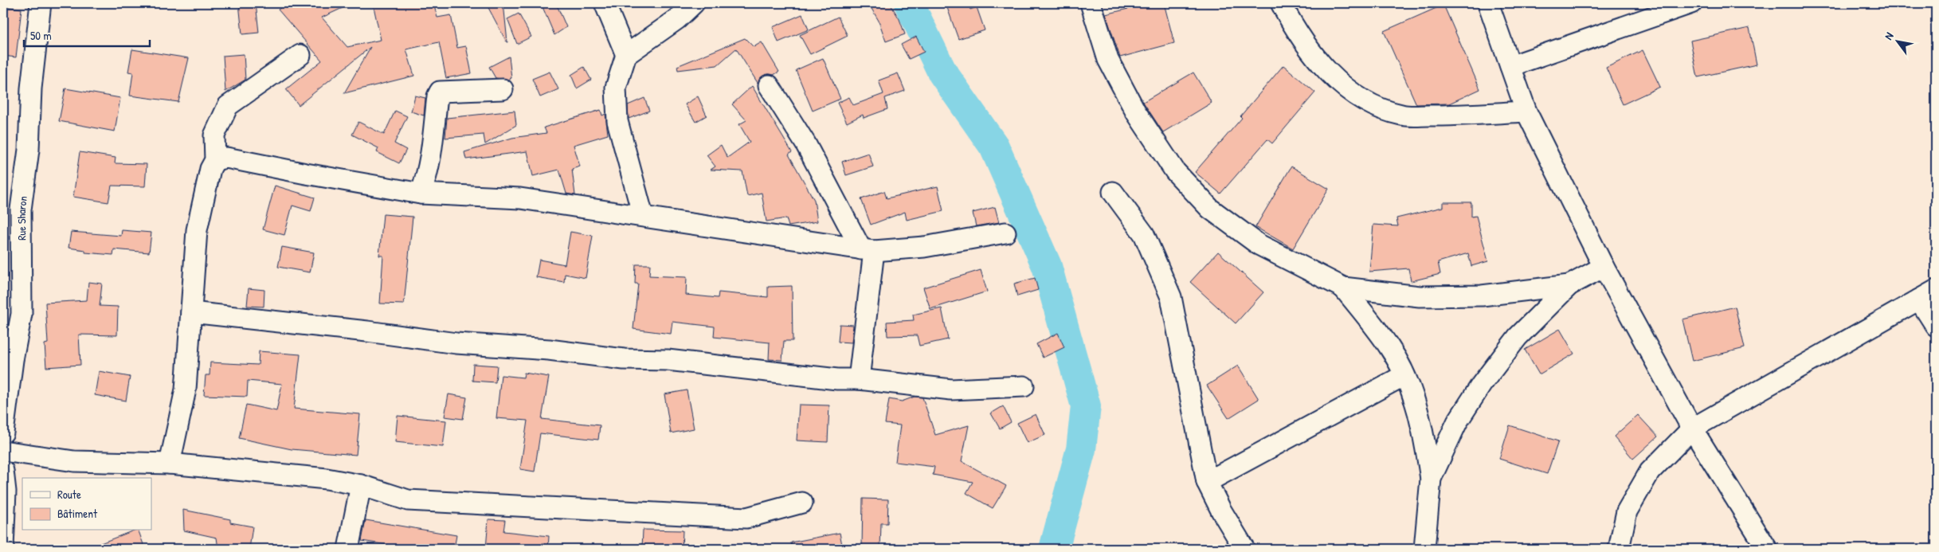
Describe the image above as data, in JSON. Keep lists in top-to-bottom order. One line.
{"streets":{"street":["Rue Sharon"]},"legend":["Route","Bâtiment"],"scale_bar":"50 m","north":"top left"}
